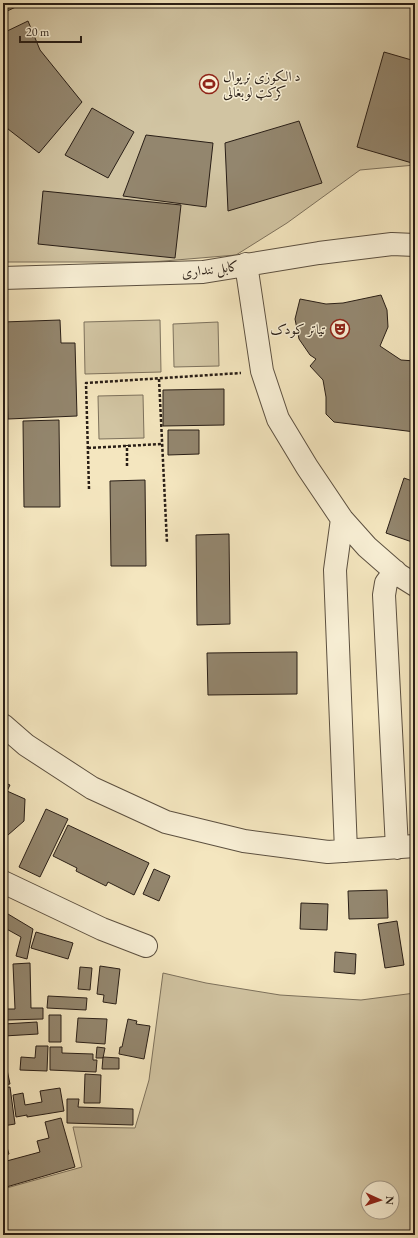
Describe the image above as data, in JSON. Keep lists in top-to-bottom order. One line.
{"streets":{"street":["کابل ننداری"]},"places":{"sports":["د الکوزی نړیوال کرکټ لوبغالی"],"theatre":["تیاتر کودک"]},"scale_bar":"20 m","north":"right"}
